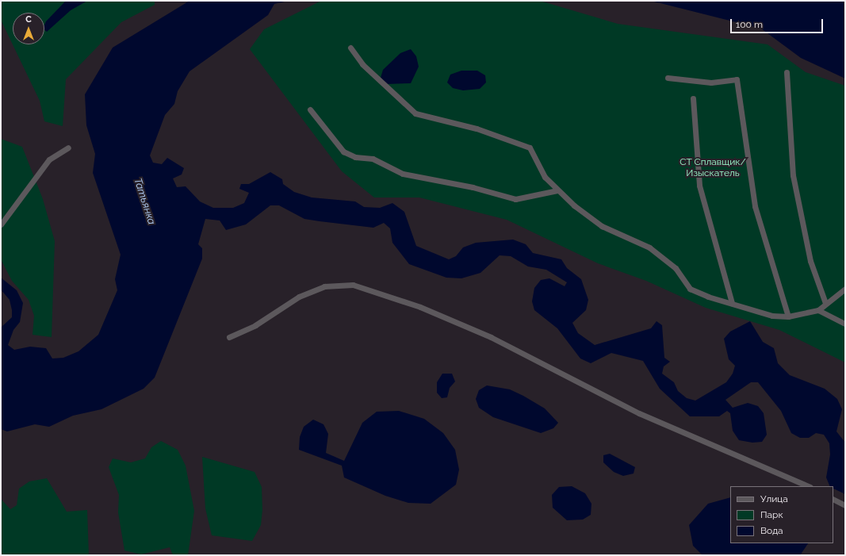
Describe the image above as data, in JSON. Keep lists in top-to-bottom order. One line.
{"water":["Татьянка"],"parks":["СТ Сплавщик/ Изыскатель"],"legend":["Улица","Парк","Вода"],"scale_bar":"100 m","north":"top"}
